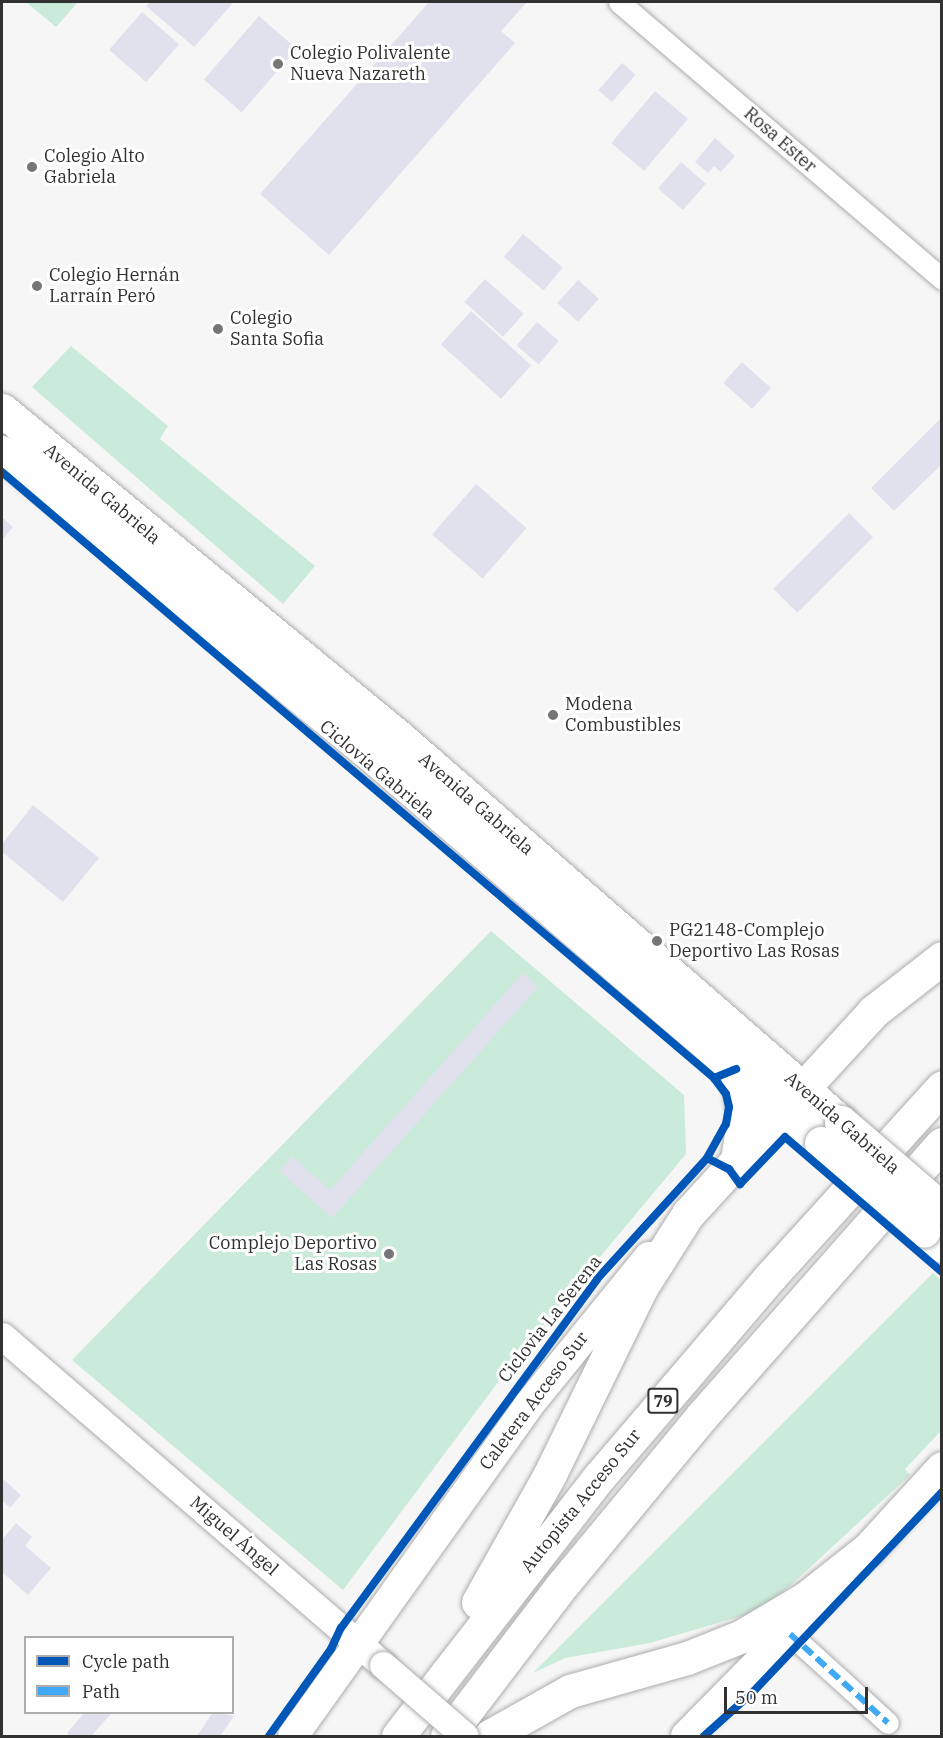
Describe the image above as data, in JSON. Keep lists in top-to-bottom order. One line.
{"streets":{"main road":["Avenida Gabriela","Caletera Acceso Sur","79","Autopista Acceso Sur"],"street":["Rosa Ester","Miguel Ángel"],"cycle path":["Ciclovía Gabriela","Ciclovìa La Serena"]},"crossings":[["Avenida Gabriela","Caletera Acceso Sur"],["Caletera Acceso Sur","Miguel Ángel"]],"places":["Colegio Polivalente Nueva Nazareth","Colegio Alto Gabriela","Colegio Hernán Larraín Peró","Colegio Santa Sofia","Modena Combustibles","PG2148-Complejo Deportivo Las Rosas","Complejo Deportivo Las Rosas"],"legend":["Cycle path","Path"],"scale_bar":"50 m"}
